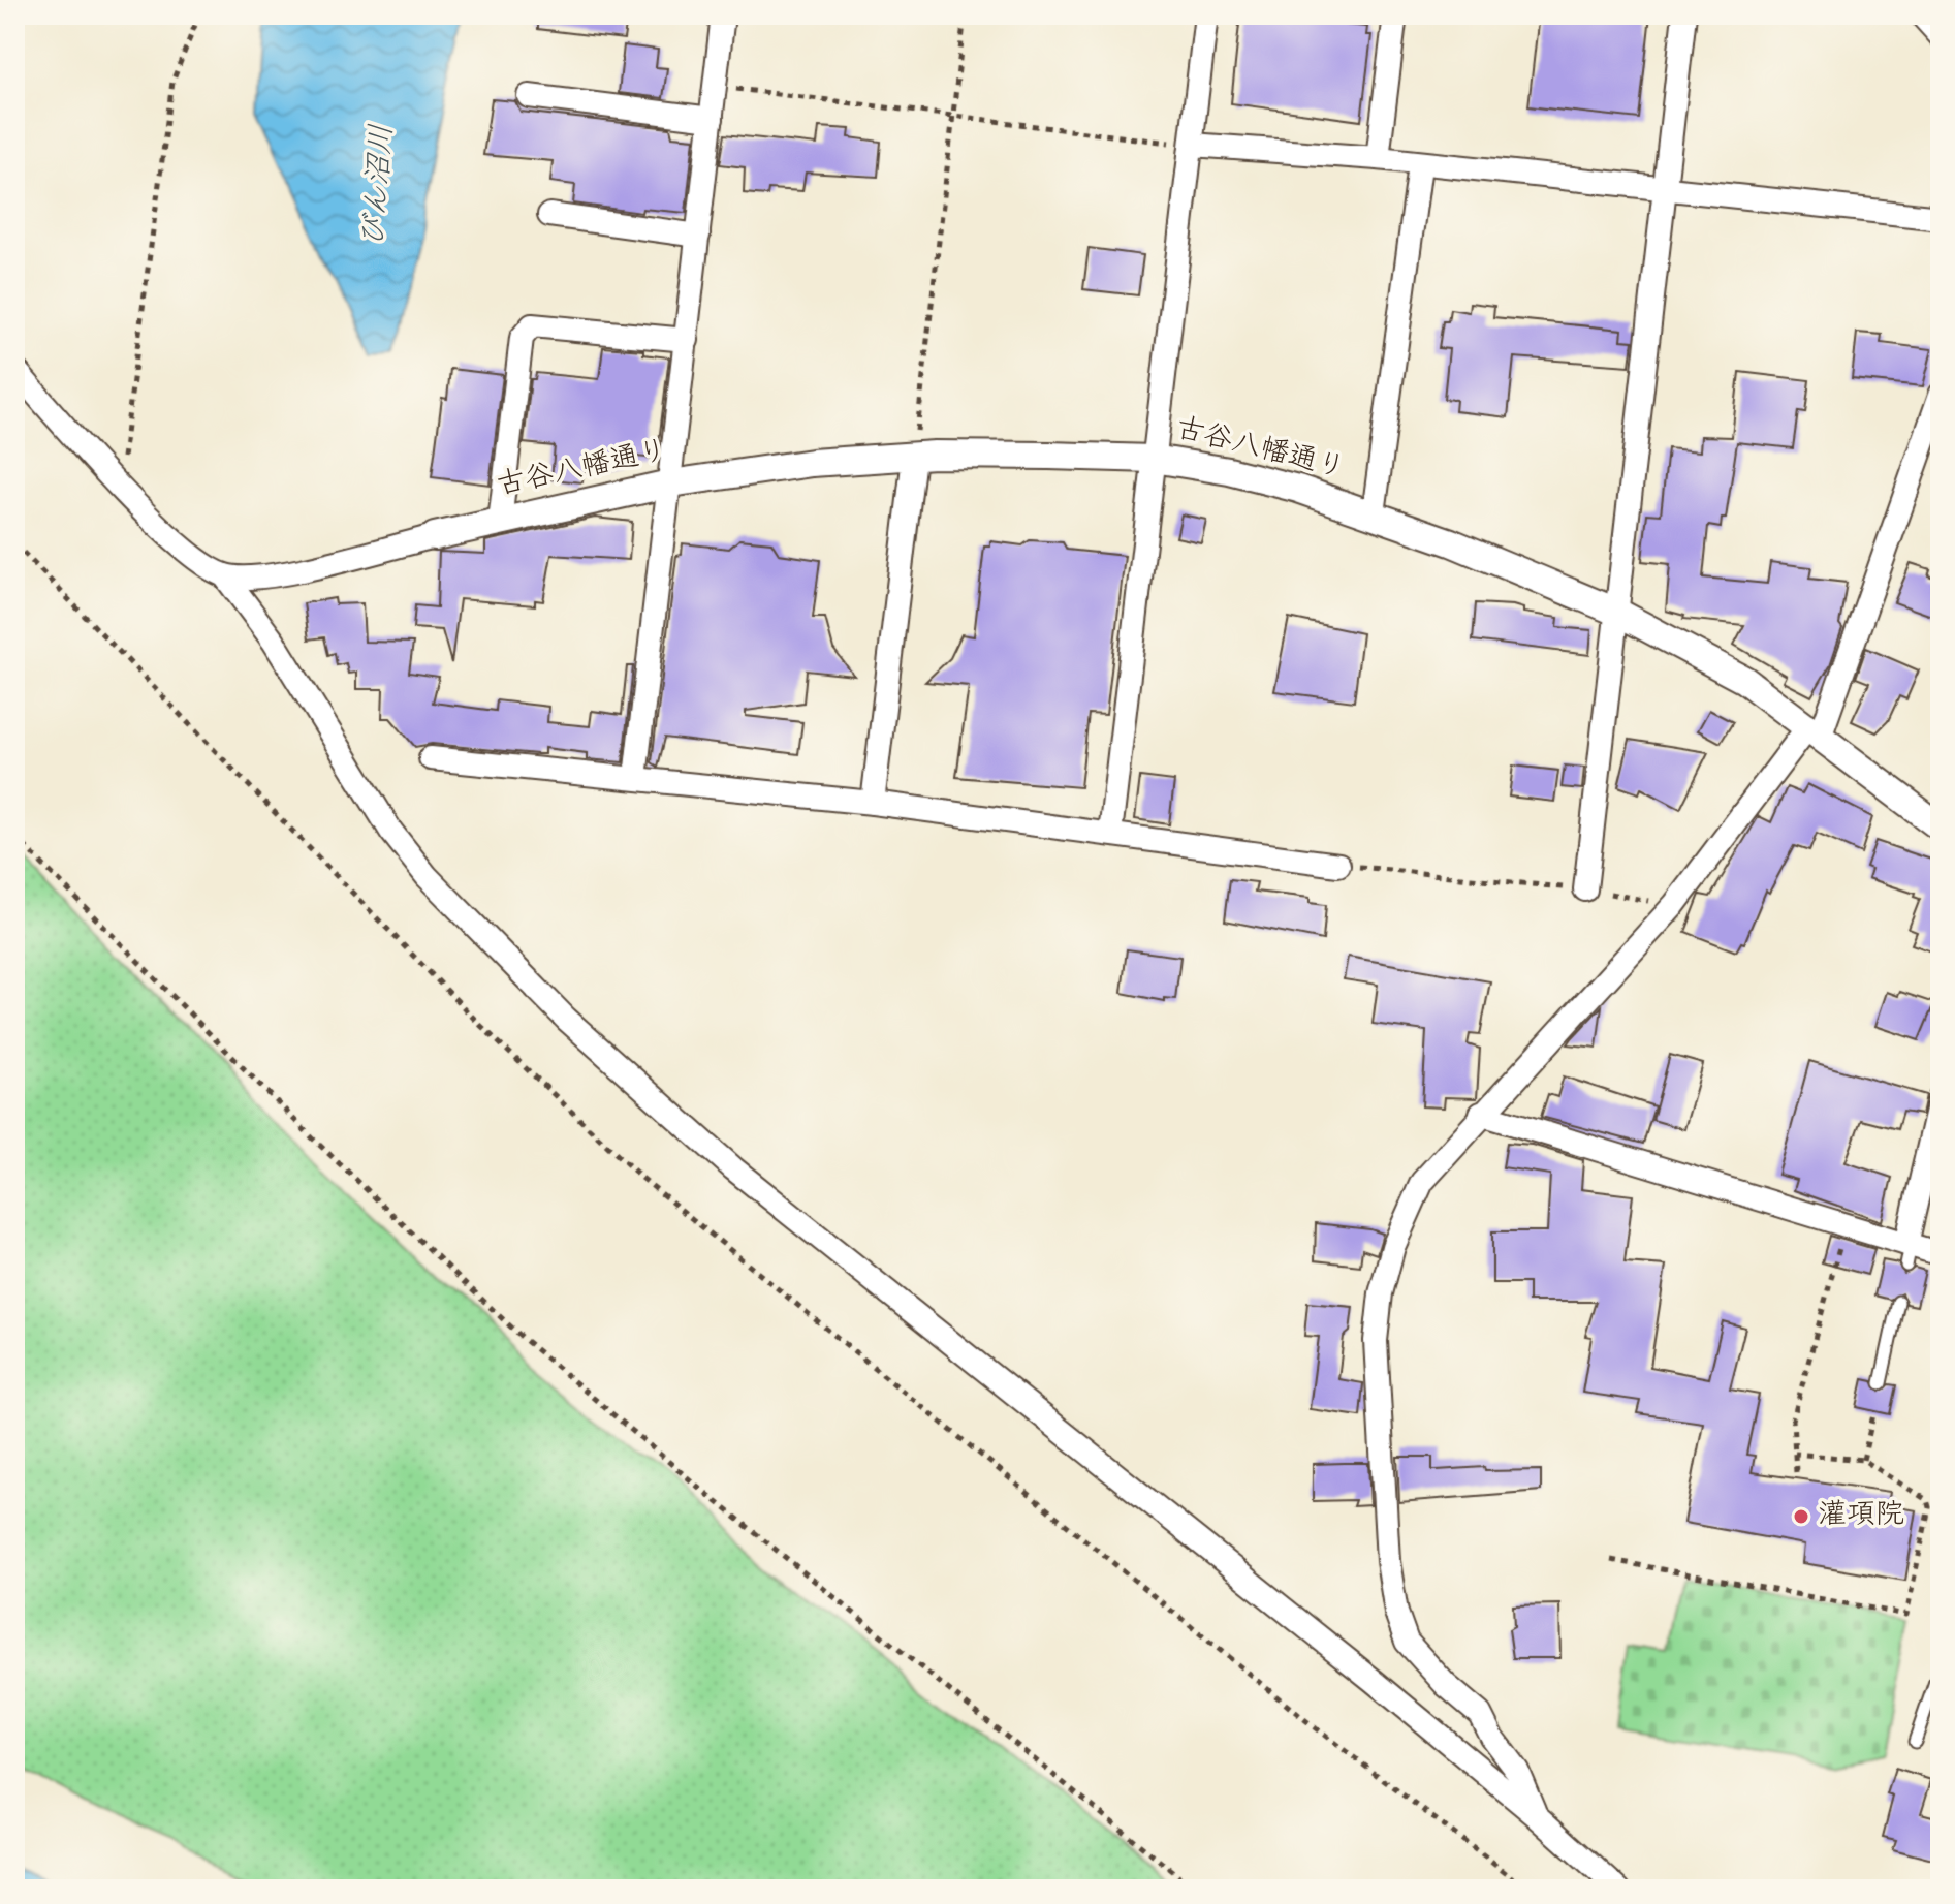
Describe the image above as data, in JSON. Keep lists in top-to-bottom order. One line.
{"streets":{"street":["古谷八幡通り"]},"water":["びん沼川"],"places":["灌項院"]}
